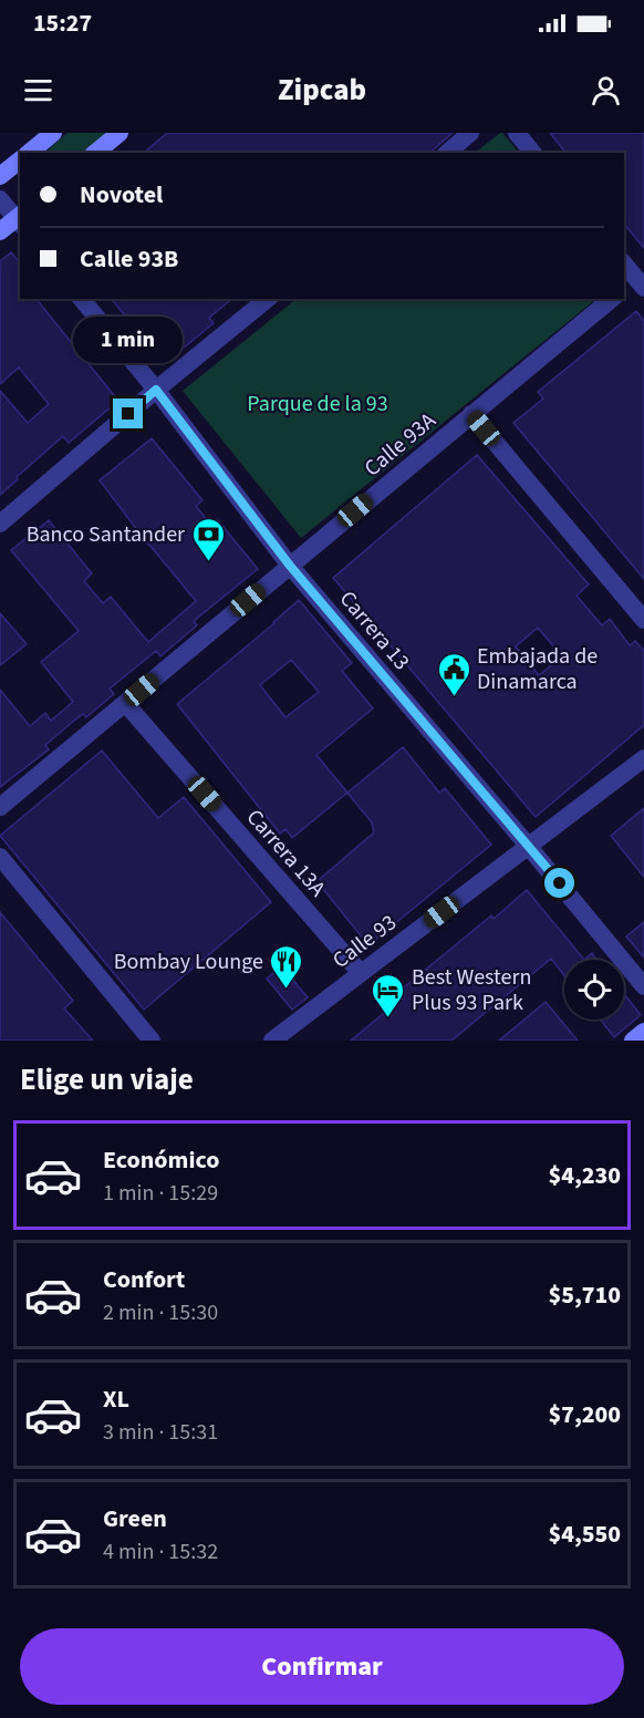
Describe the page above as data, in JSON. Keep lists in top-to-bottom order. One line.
{"streets":{"street":["Calle 93A","Carrera 13","Carrera 13A","Calle 93"]},"crossings":[["Calle 93A","Carrera 13"],["Calle 93A","Carrera 13A"],["Carrera 13","Calle 93"],["Carrera 13A","Calle 93"]],"parks":["Parque de la 93"],"places":{"bank":["Banco Santander"],"public building":["Embajada de Dinamarca"],"restaurant":["Bombay Lounge"],"hotel":["Best Western Plus 93 Park"]},"page":{"status":"15:27","header":"Zipcab","banner":["Novotel","Calle 93B"],"bubble":"1 min","heading":"Elige un viaje","list":[{"name":"Económico","note":"1 min · 15:29","value":"$4,230"},{"name":"Confort","note":"2 min · 15:30","value":"$5,710"},{"name":"XL","note":"3 min · 15:31","value":"$7,200"},{"name":"Green","note":"4 min · 15:32","value":"$4,550"}],"buttons":"Confirmar"}}
